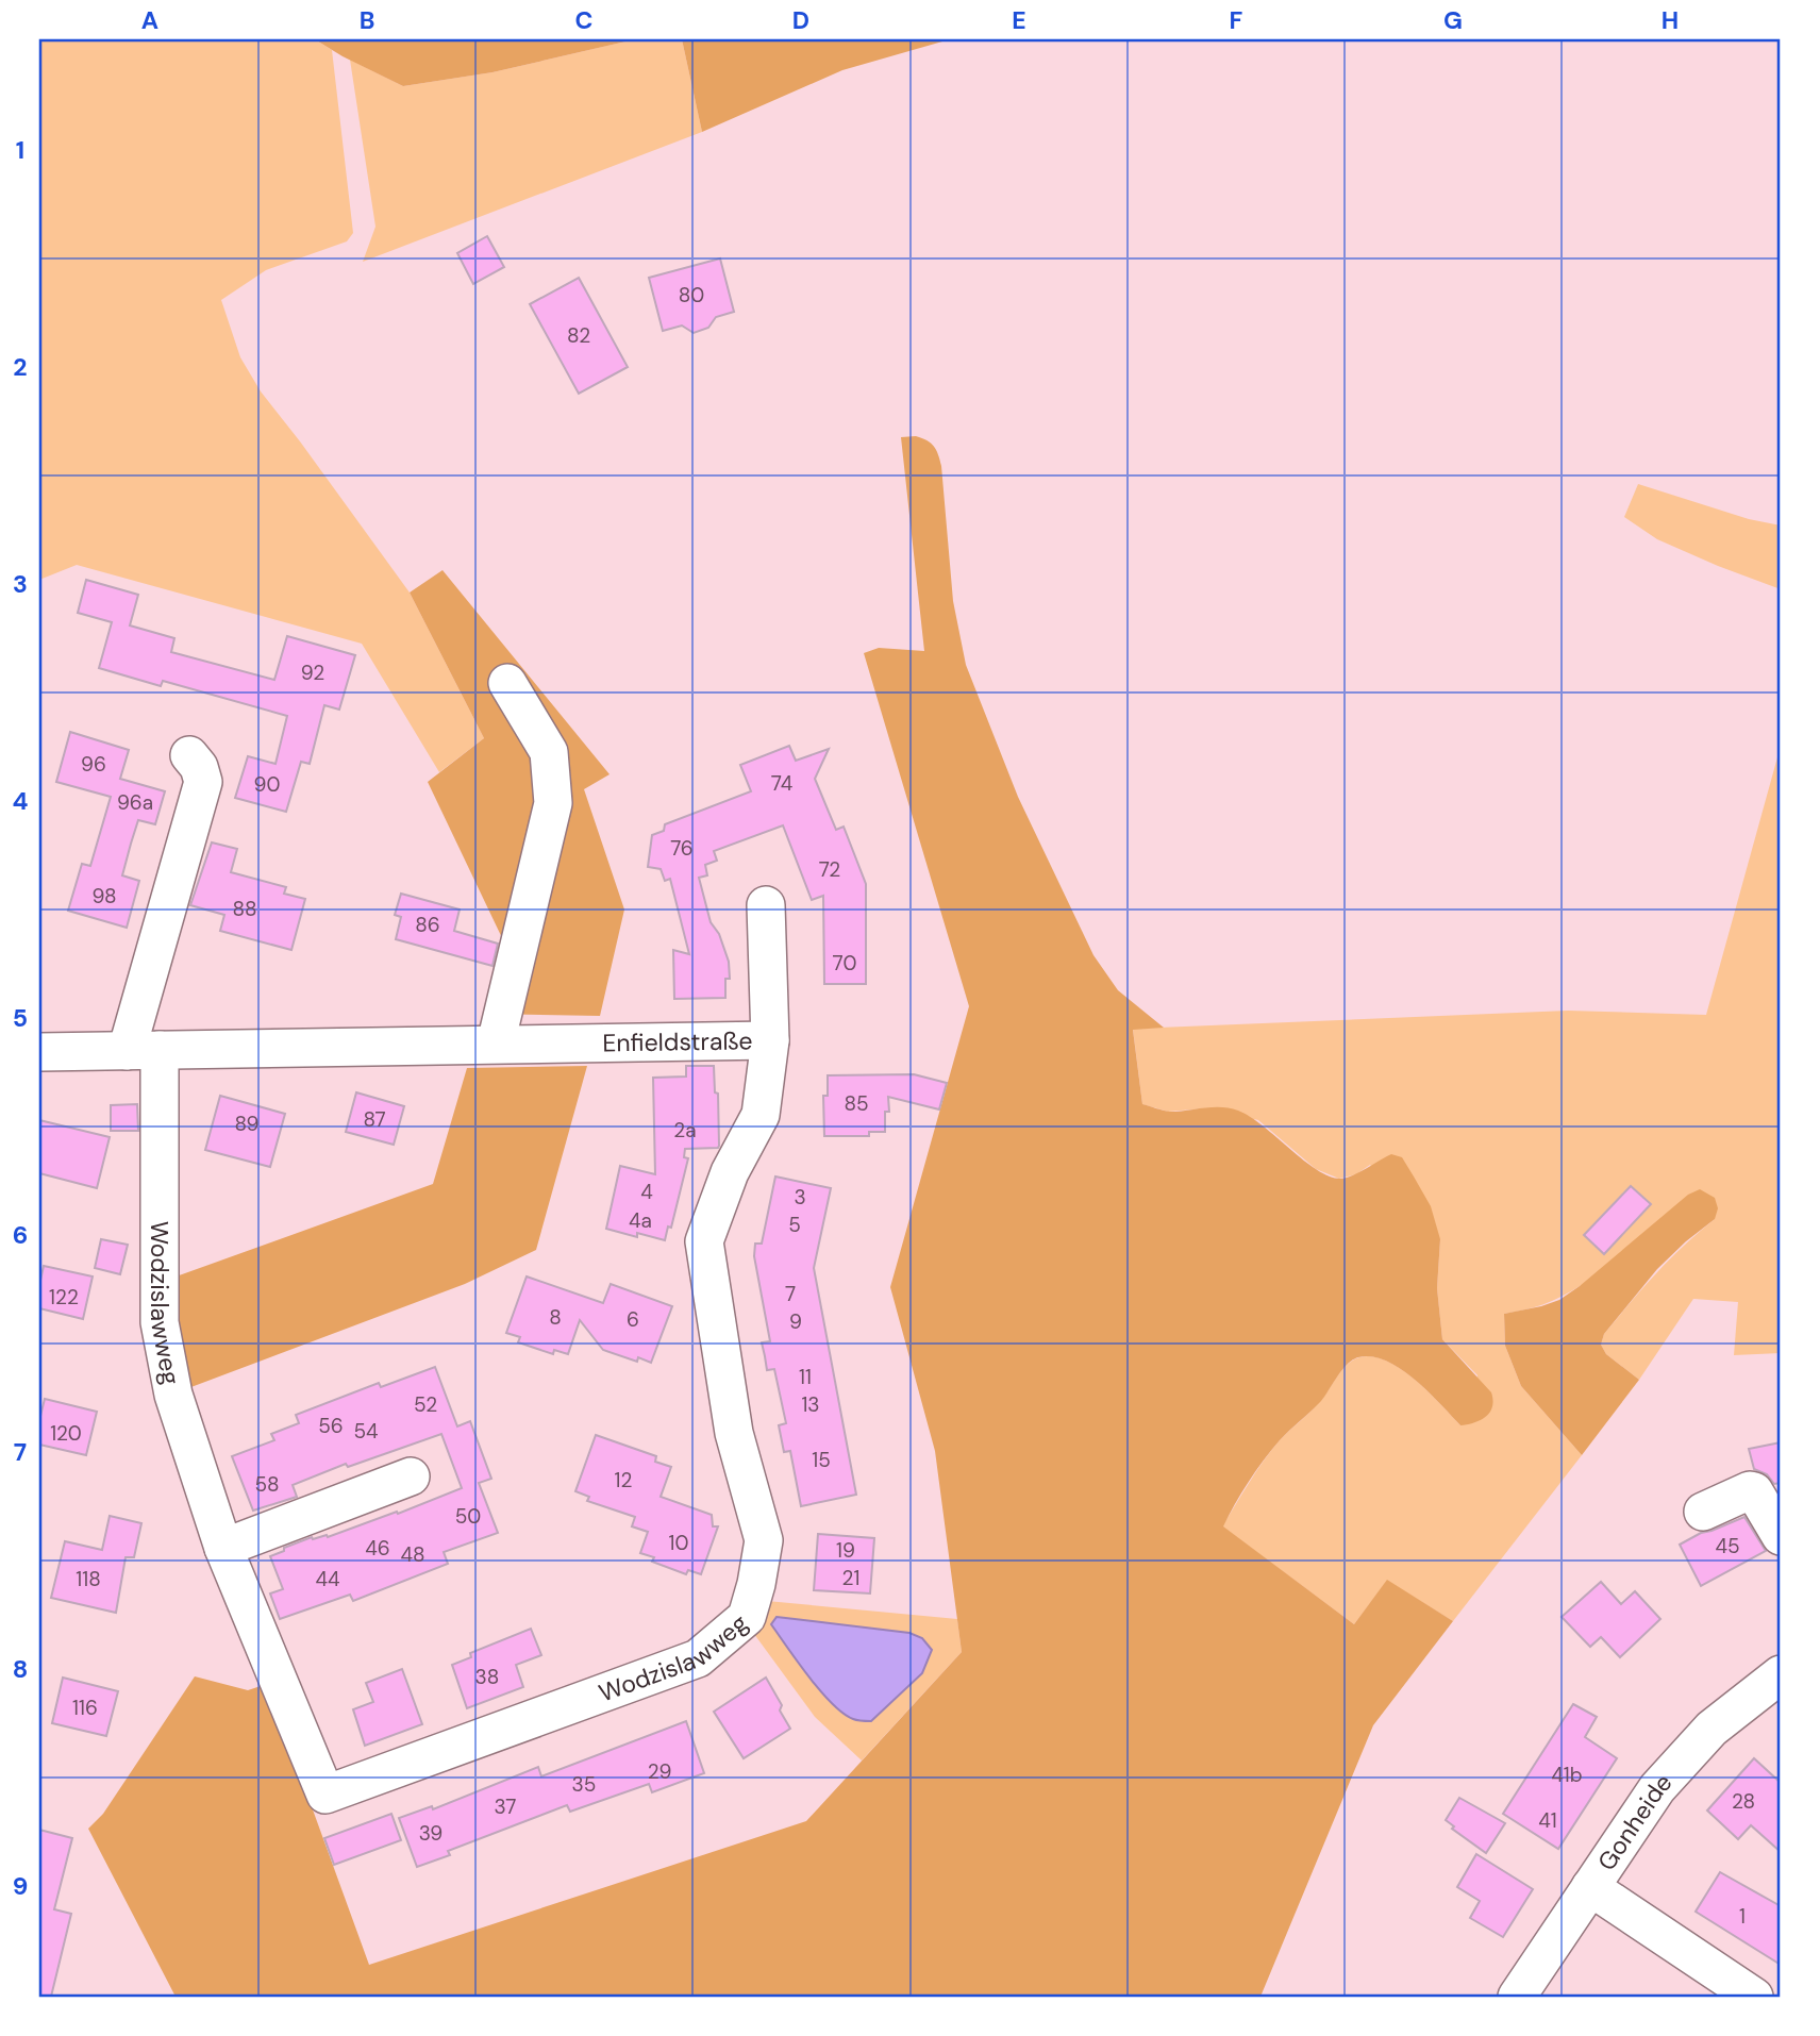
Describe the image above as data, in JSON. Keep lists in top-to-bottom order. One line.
{"streets":{"street":["Enfieldstraße","Wodzislawweg","Gonheide"]},"crossings":[["Enfieldstraße","Wodzislawweg"]],"house_numbers":["80","82","92","96","74","90","96a","76","72","98","88","86","70","85","87","89","2a","4","3","4a","5","7","122","8","6","9","11","52","13","56","54","120","15","12","58","50","10","45","46","19","48","21","118","44","38","116","29","41b","35","28","37","41","39","1"],"grid":{"columns":["A","B","C","D","E","F","G","H"],"rows":["1","2","3","4","5","6","7","8","9"]}}
